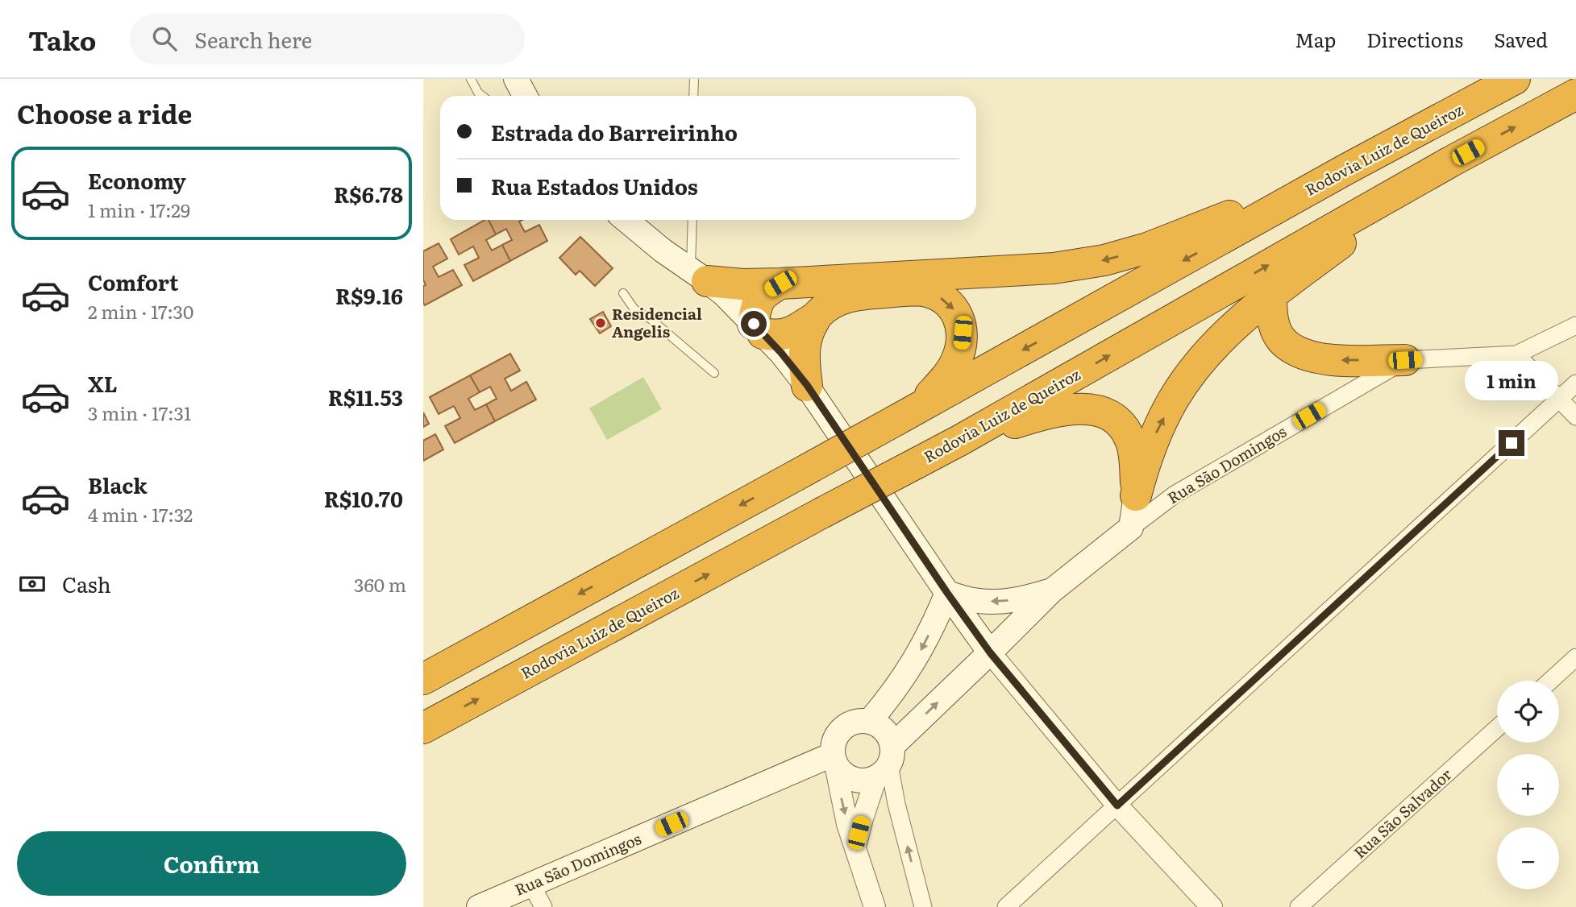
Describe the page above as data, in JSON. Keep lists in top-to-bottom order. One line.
{"streets":{"highway":["Rodovia Luiz de Queiroz"],"main road":["Rua São Domingos"],"street":["Rua São Salvador"]},"places":["Residencial Angelis"],"page":{"header":"Tako","search":"Search here","nav":["Map","Directions","Saved"],"heading":"Choose a ride","banner":["Estrada do Barreirinho","Rua Estados Unidos"],"list":[{"name":"Economy","note":"1 min · 17:29","value":"R$6.78"},{"name":"Comfort","note":"2 min · 17:30","value":"R$9.16"},{"name":"XL","note":"3 min · 17:31","value":"R$11.53"},{"name":"Black","note":"4 min · 17:32","value":"R$10.70"}],"bubble":"1 min","pay":["Cash","360 m"],"map_buttons":["+","−"],"buttons":"Confirm"}}
